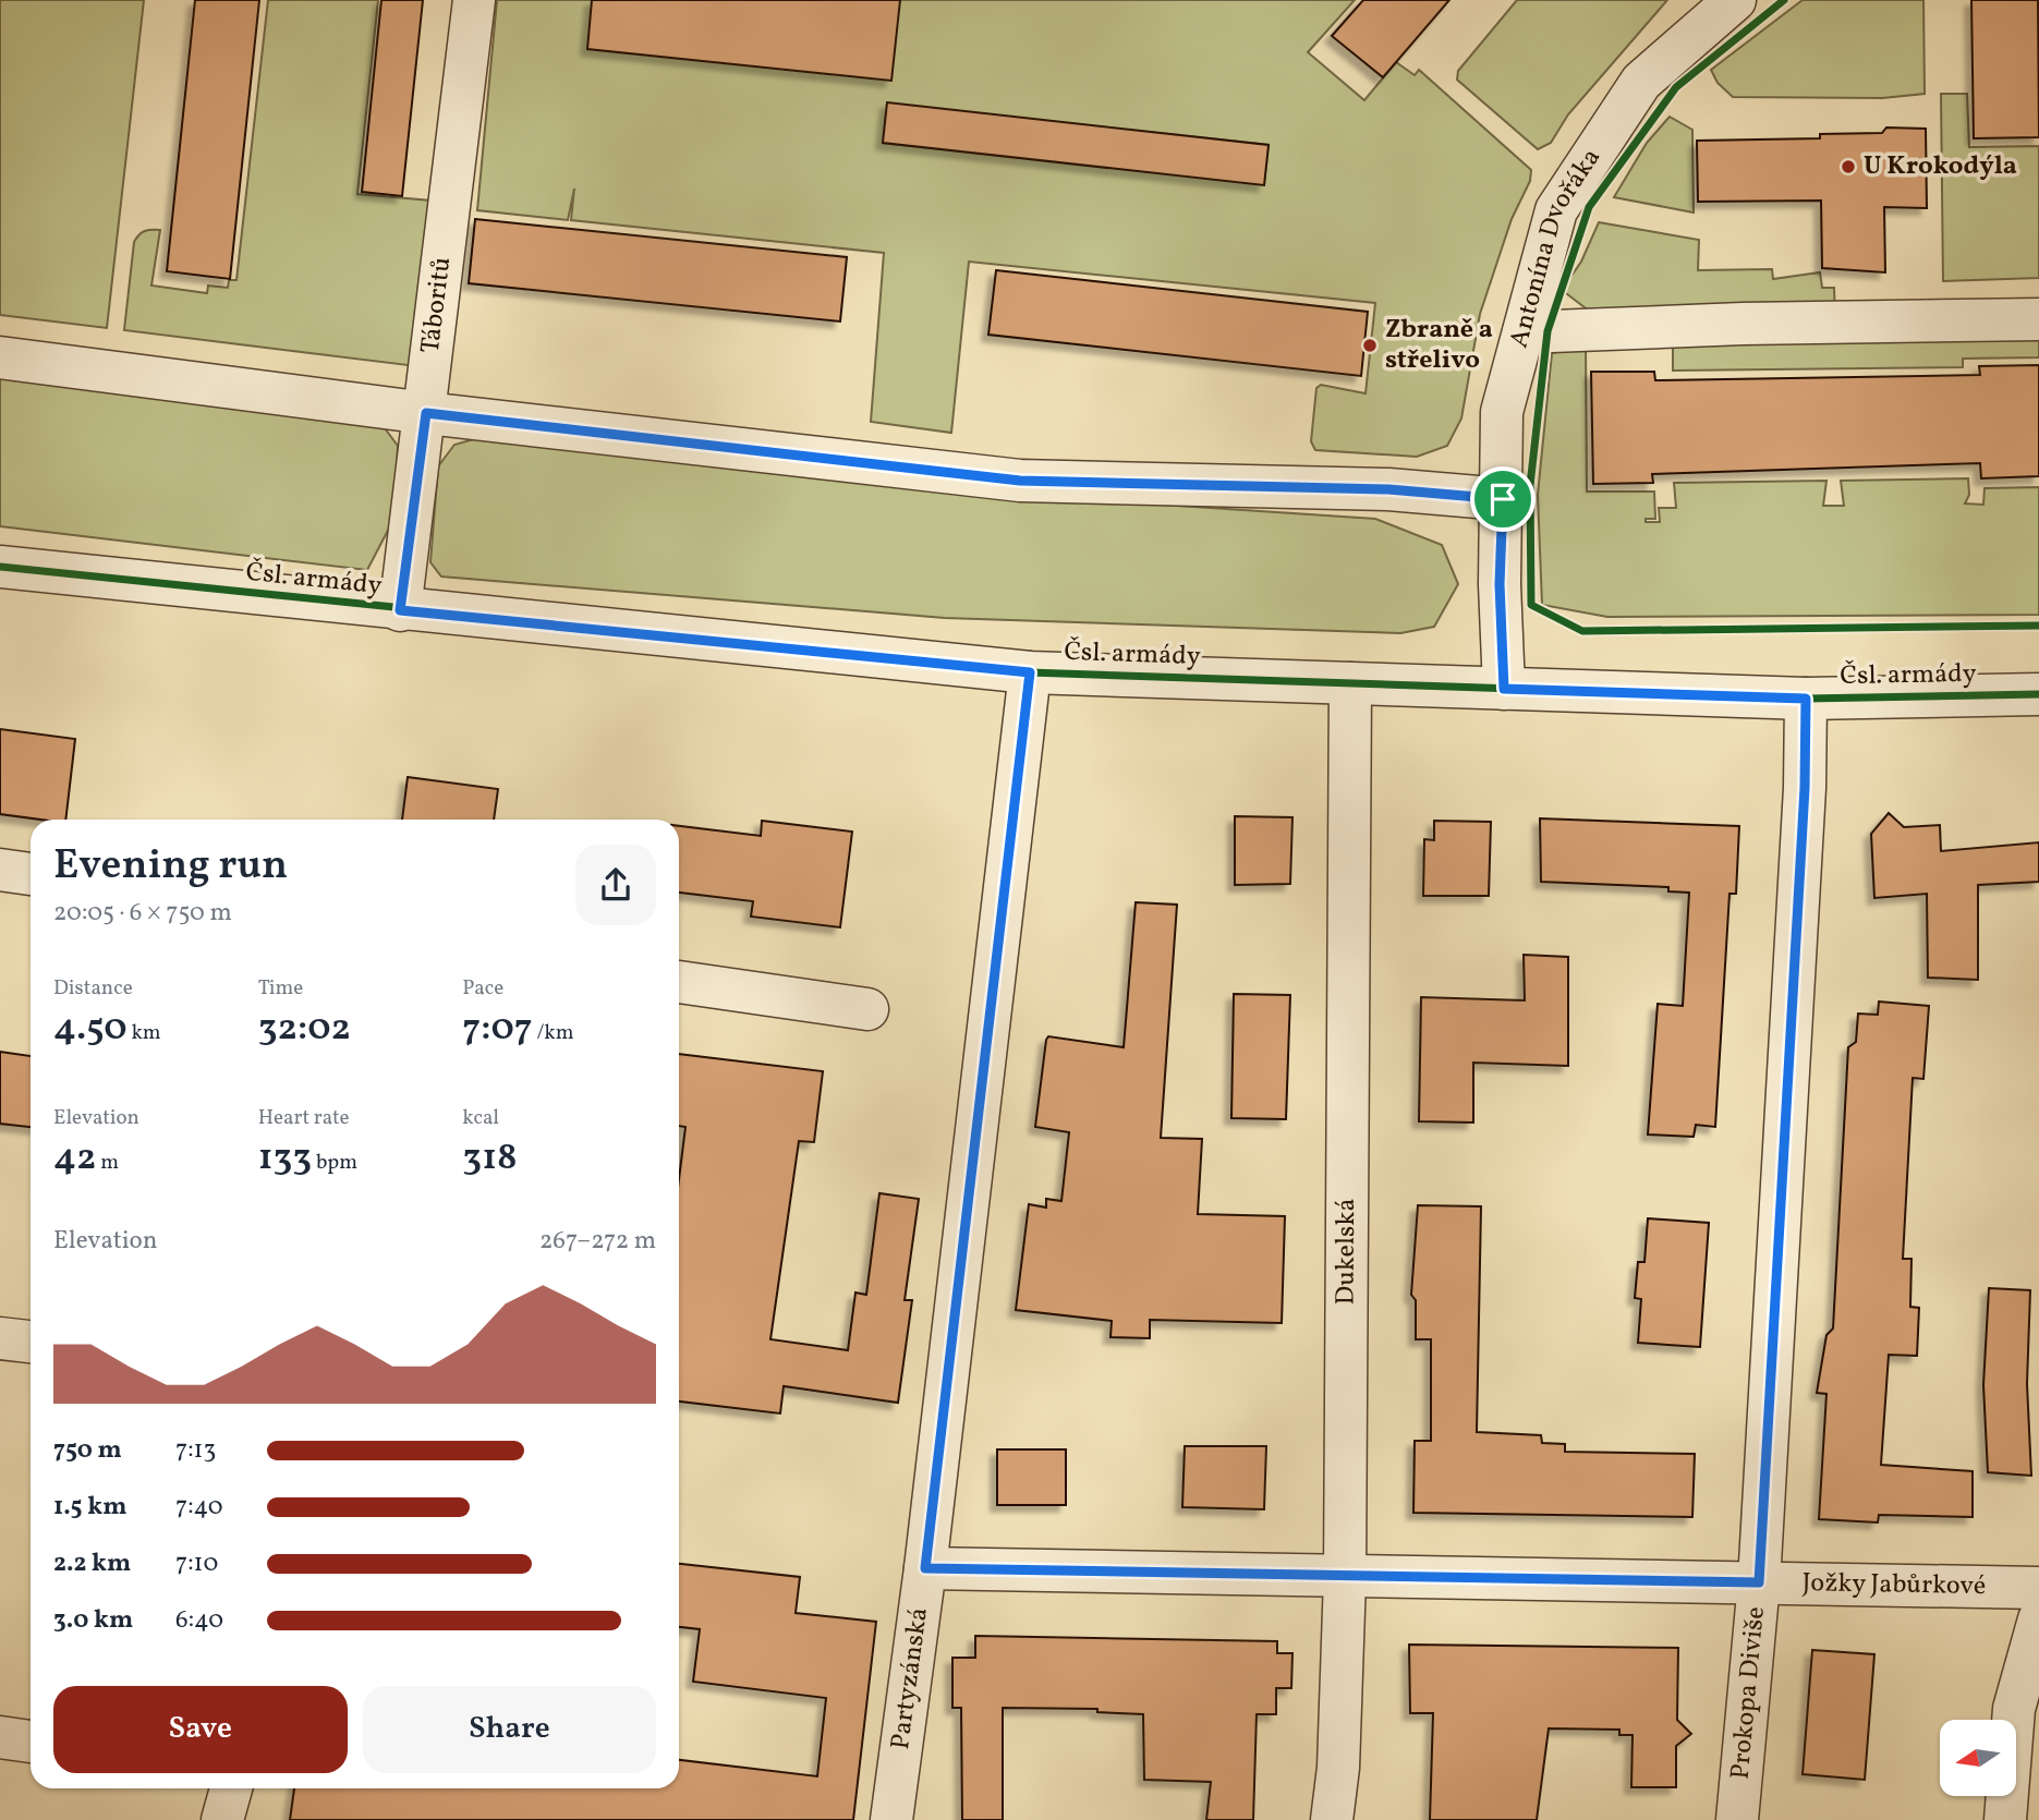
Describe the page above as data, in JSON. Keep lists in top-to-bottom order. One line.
{"streets":{"street":["Antonína Dvořáka","Táboritů","Čsl. armády","Dukelská","Jožky Jabůrkové","Partyzánská","Prokopa Diviše"]},"crossings":[["Antonína Dvořáka","Čsl. armády"],["Táboritů","Čsl. armády"],["Čsl. armády","Dukelská"],["Čsl. armády","Partyzánská"],["Čsl. armády","Prokopa Diviše"],["Dukelská","Jožky Jabůrkové"],["Jožky Jabůrkové","Partyzánská"],["Jožky Jabůrkové","Prokopa Diviše"]],"places":["U Krokodýla","Zbraně a střelivo"],"north":"left","page":{"heading":["Evening run","20:05 · 6 × 750 m"],"stats":[["Distance","4.50 km"],["Time","32:02"],["Pace","7:07 /km"],["Elevation","42 m"],["Heart rate","133 bpm"],["kcal","318"]],"chart":["Elevation","267–272 m"],"list":[{"name":"750 m","note":"7:13"},{"name":"1.5 km","note":"7:40"},{"name":"2.2 km","note":"7:10"},{"name":"3.0 km","note":"6:40"}],"buttons":["Save","Share"]}}
